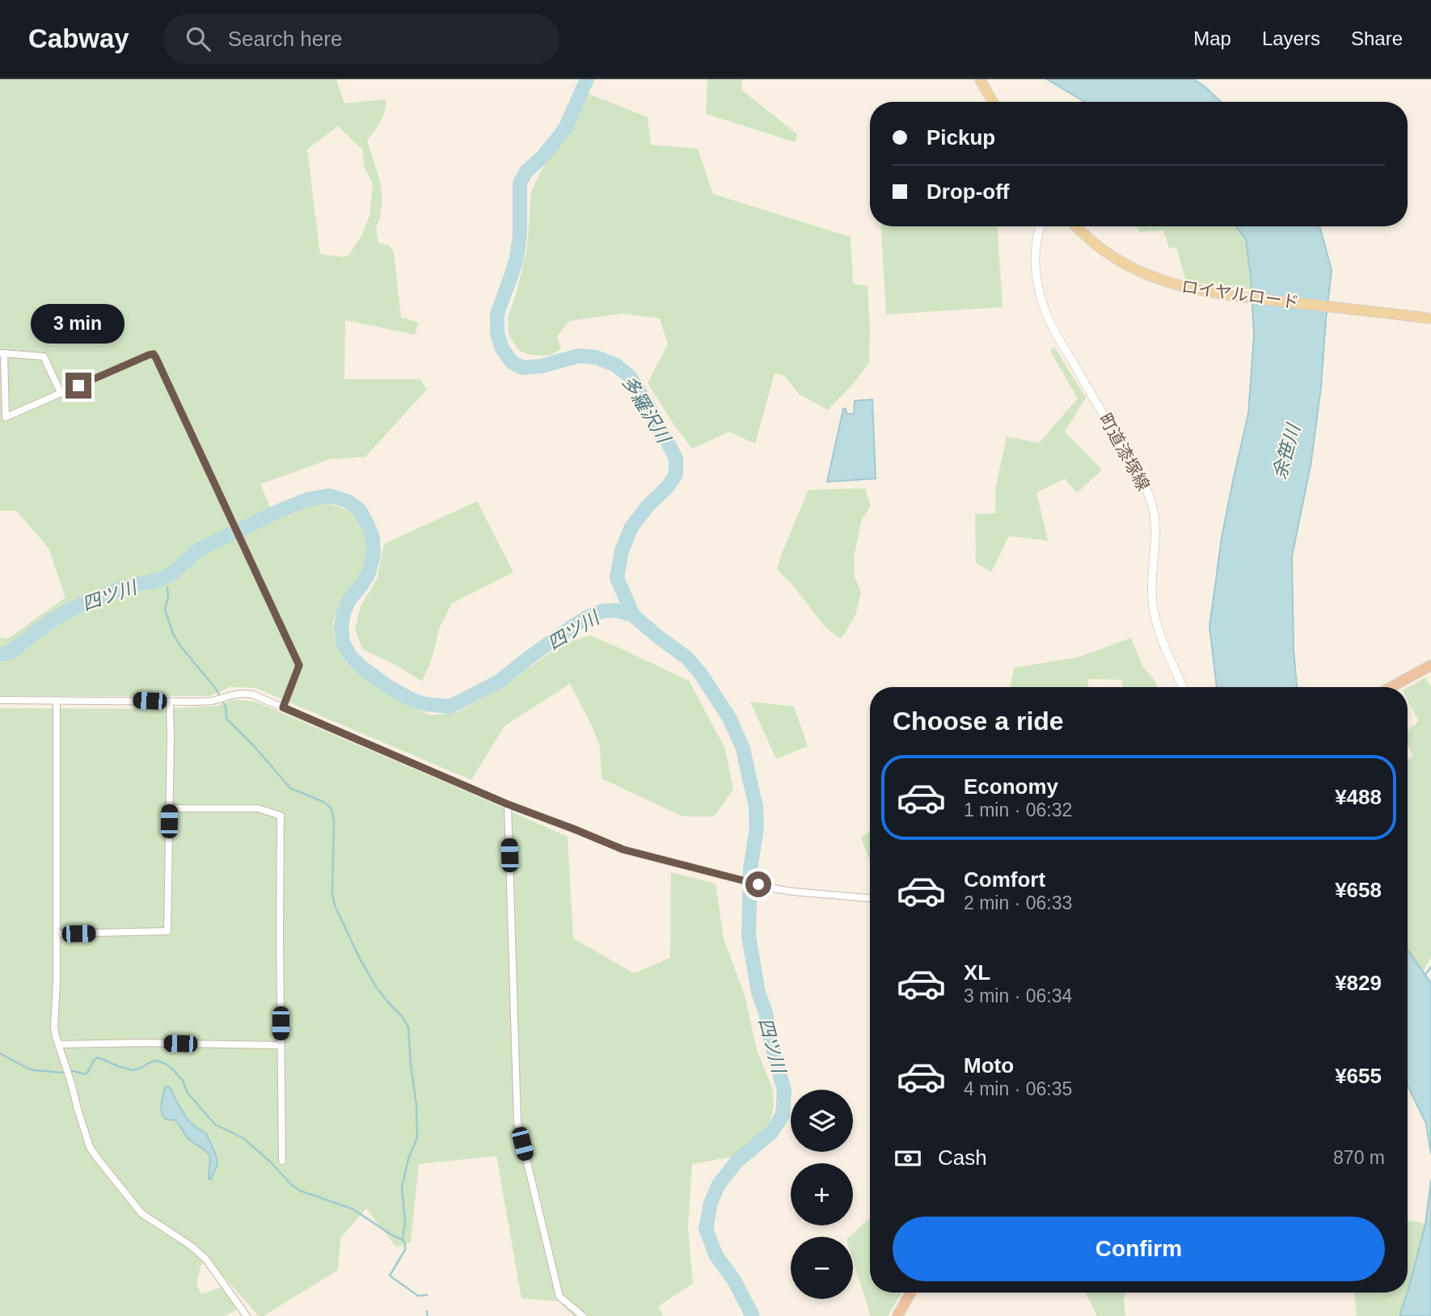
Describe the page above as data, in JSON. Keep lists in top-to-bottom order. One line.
{"streets":{"main road":["ロイヤルロード"],"street":["町道漆塚線"]},"water":["多羅沢川","余笹川","四ツ川"],"page":{"header":"Cabway","search":"Search here","nav":["Map","Layers","Share"],"banner":["Pickup","Drop-off"],"bubble":"3 min","heading":"Choose a ride","list":[{"name":"Economy","note":"1 min · 06:32","value":"¥488"},{"name":"Comfort","note":"2 min · 06:33","value":"¥658"},{"name":"XL","note":"3 min · 06:34","value":"¥829"},{"name":"Moto","note":"4 min · 06:35","value":"¥655"}],"map_buttons":["+","−"],"pay":["Cash","870 m"],"buttons":"Confirm"}}
